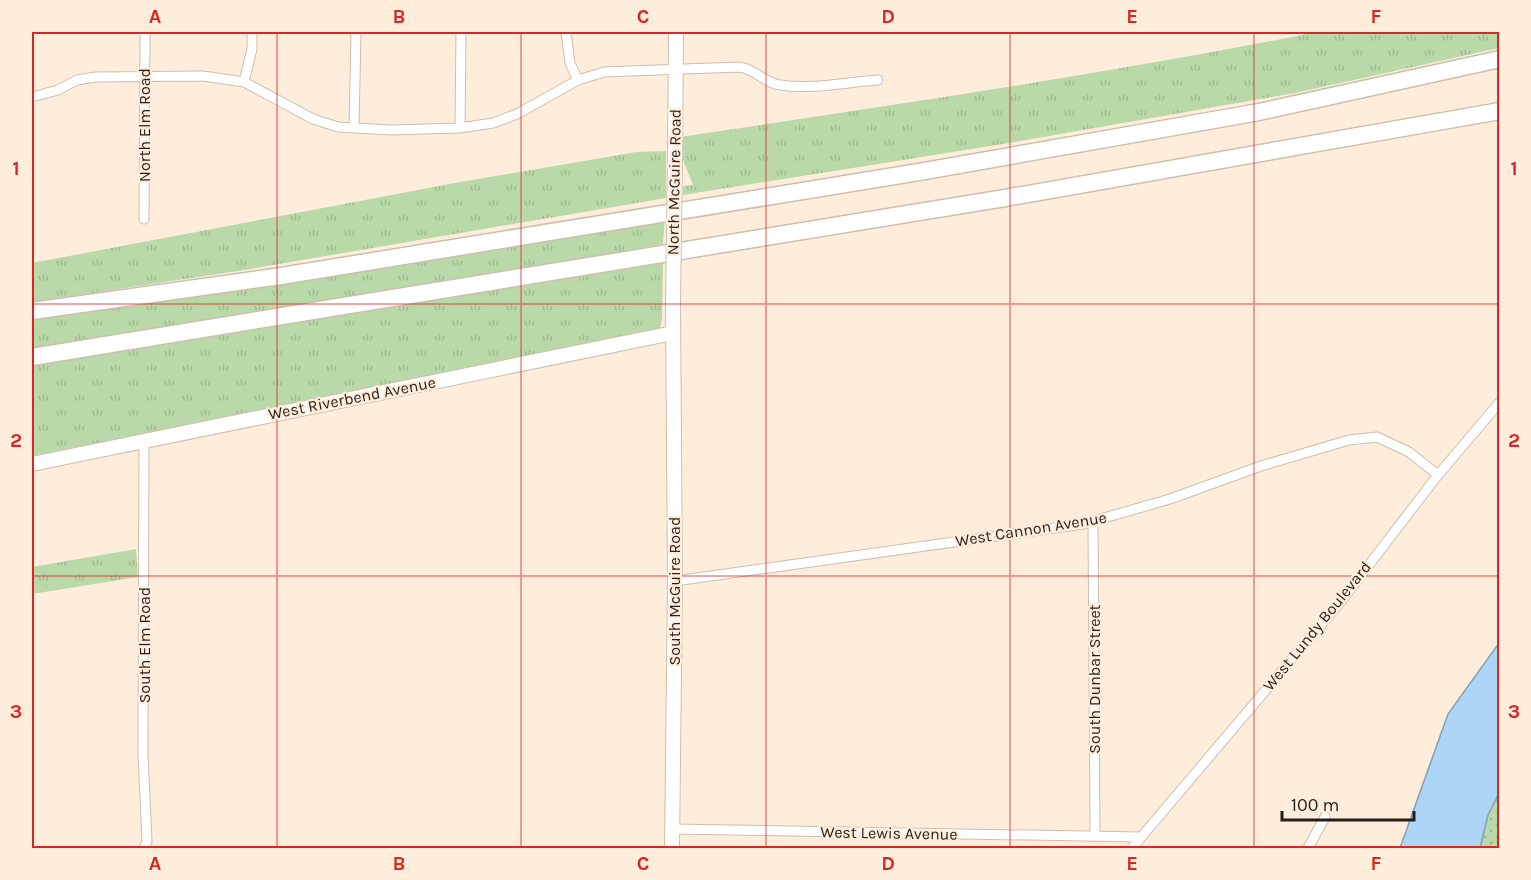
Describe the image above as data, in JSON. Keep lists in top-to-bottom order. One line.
{"streets":{"street":["North Elm Road","North McGuire Road","West Riverbend Avenue","West Cannon Avenue","South McGuire Road","West Lundy Boulevard","South Elm Road","South Dunbar Street","West Lewis Avenue"]},"crossings":[["North McGuire Road","West Riverbend Avenue"],["North McGuire Road","South McGuire Road"],["West Riverbend Avenue","South McGuire Road"],["West Riverbend Avenue","South Elm Road"],["West Cannon Avenue","South McGuire Road"],["West Cannon Avenue","West Lundy Boulevard"],["West Cannon Avenue","South Dunbar Street"],["South McGuire Road","West Lewis Avenue"],["West Lundy Boulevard","West Lewis Avenue"],["South Dunbar Street","West Lewis Avenue"]],"scale_bar":"100 m","grid":{"columns":["A","B","C","D","E","F"],"rows":["1","2","3"]}}
